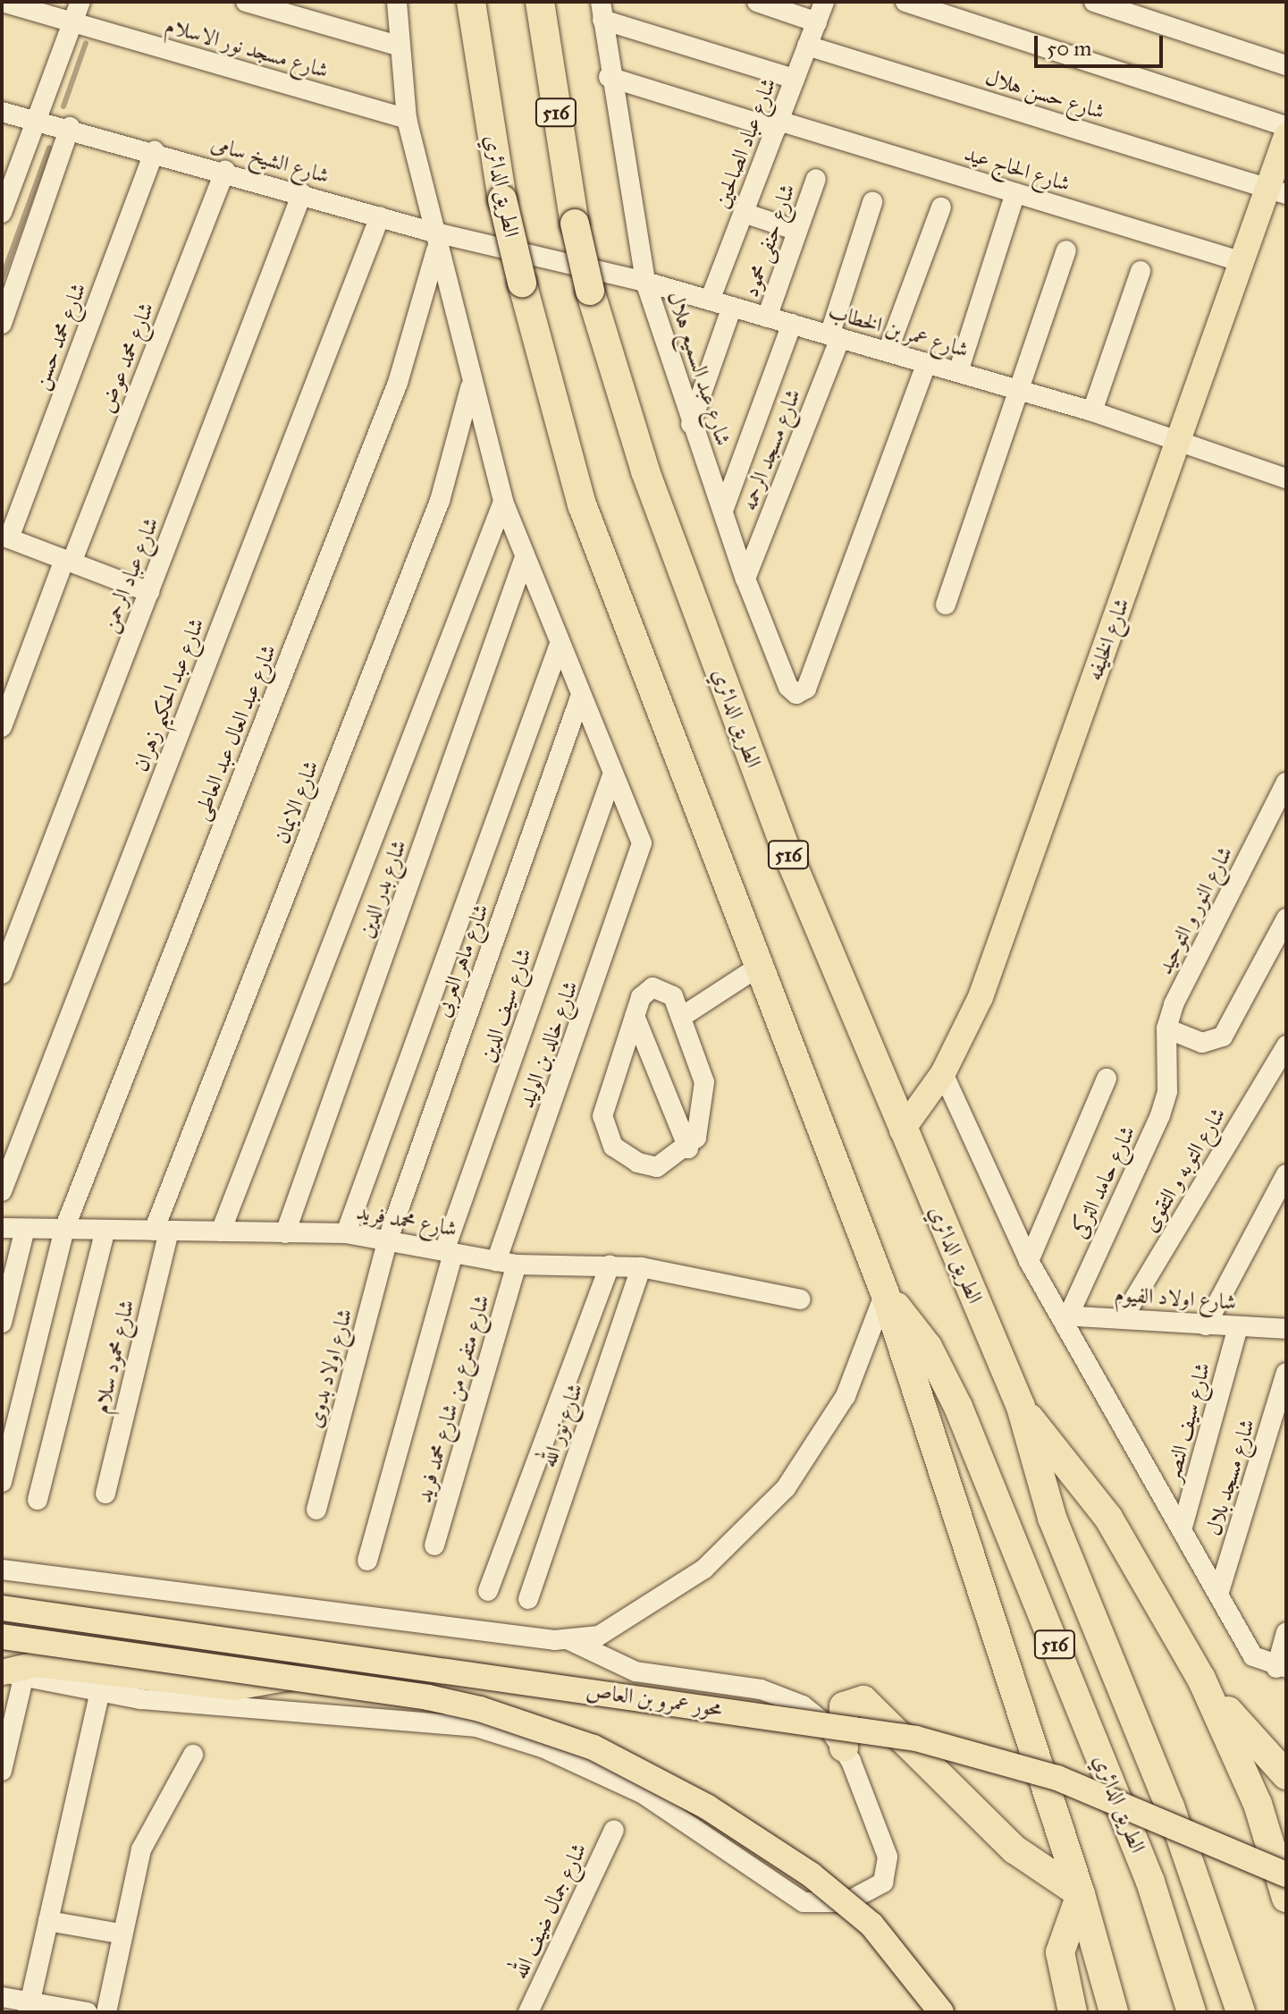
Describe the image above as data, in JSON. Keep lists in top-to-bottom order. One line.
{"streets":{"highway":["516","الطريق الدائري"],"main road":["شارع الخليفه","محور عمرو بن العاص"],"street":["شارع مسجد نور الاسلام","شارع حسن هلال","شارع عباد الصالحين","شارع الشيخ سامى","شارع الحاج عيد","شارع حنفى محمود","شارع عمر بن الخطاب","شارع محمد حسن","شارع محمد عوض","شارع عبد السميع هلال","شارع مسجد الرحمه","شارع عباد الرحمن","شارع عبد الحكيم زهران","شارع عبد العال عبد العاطى","شارع الايمان","شارع بدر الدين","شارع النور و التوحيد","شارع ماهر العربى","شارع سيف الدين","شارع خالد بن الوليد","شارع التوبه و التقوى","شارع حامد التركى","شارع محمد فريد","شارع اولاد الفيوم","شارع محمود سلام","شارع اولاد بدوى","شارع متفرع من شارع محمد فريد","شارع سيف النصر","شارع نور الله","شارع مسجد بلال","شارع جمال ضيف الله"]},"crossings":[["شارع حسن هلال","شارع عباد الصالحين"],["شارع حسن هلال","شارع الخليفه"],["شارع عباد الصالحين","شارع الحاج عيد"],["شارع عباد الصالحين","شارع عمر بن الخطاب"],["شارع الشيخ سامى","شارع عمر بن الخطاب"],["شارع الشيخ سامى","شارع محمد حسن"],["شارع الشيخ سامى","شارع محمد عوض"],["شارع الشيخ سامى","شارع عباد الرحمن"],["شارع الشيخ سامى","شارع عبد الحكيم زهران"],["شارع الشيخ سامى","شارع عبد العال عبد العاطى"],["شارع الحاج عيد","شارع عبد السميع هلال"],["شارع الحاج عيد","شارع الخليفه"],["الطريق الدائري","شارع الخليفه"],["شارع حنفى محمود","شارع عمر بن الخطاب"],["شارع عمر بن الخطاب","شارع عبد السميع هلال"],["شارع عمر بن الخطاب","شارع مسجد الرحمه"],["شارع عمر بن الخطاب","شارع الخليفه"],["شارع عبد السميع هلال","شارع مسجد الرحمه"],["شارع عبد العال عبد العاطى","شارع محمد فريد"],["شارع الايمان","شارع محمد فريد"],["شارع الايمان","شارع محمود سلام"],["شارع بدر الدين","شارع محمد فريد"],["شارع النور و التوحيد","شارع حامد التركى"],["شارع ماهر العربى","شارع محمد فريد"],["شارع ماهر العربى","شارع اولاد بدوى"],["شارع سيف الدين","شارع خالد بن الوليد"],["شارع سيف الدين","شارع محمد فريد"],["شارع خالد بن الوليد","شارع محمد فريد"],["شارع التوبه و التقوى","شارع اولاد الفيوم"],["شارع حامد التركى","شارع اولاد الفيوم"],["شارع محمد فريد","شارع محمود سلام"],["شارع محمد فريد","شارع اولاد بدوى"],["شارع محمد فريد","شارع متفرع من شارع محمد فريد"],["شارع محمد فريد","شارع نور الله"],["شارع اولاد الفيوم","شارع سيف النصر"]],"scale_bar":"50 m"}
